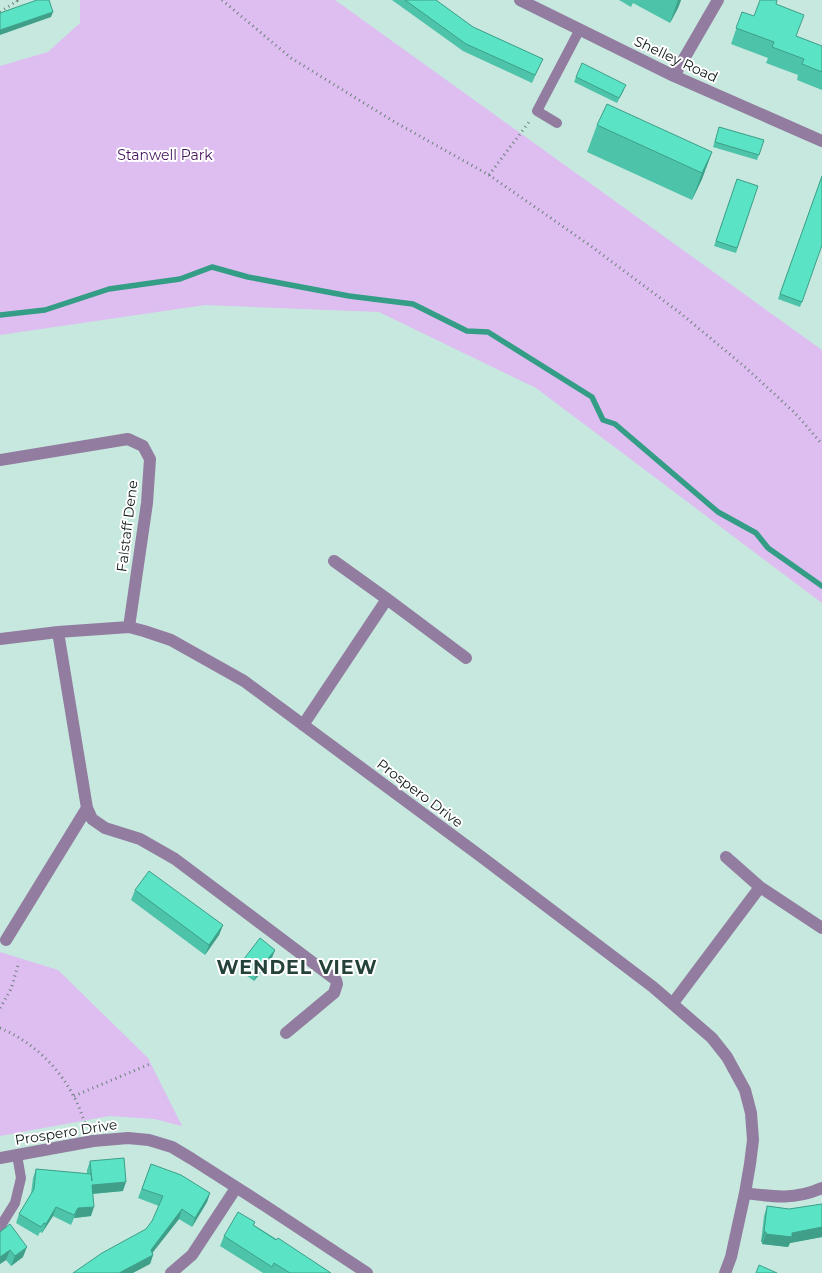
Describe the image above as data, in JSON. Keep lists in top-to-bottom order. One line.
{"streets":{"street":["Shelley Road","Falstaff Dene","Prospero Drive"]},"crossings":[["Falstaff Dene","Prospero Drive"]],"districts":["WENDEL VIEW"],"parks":["Stanwell Park"]}
